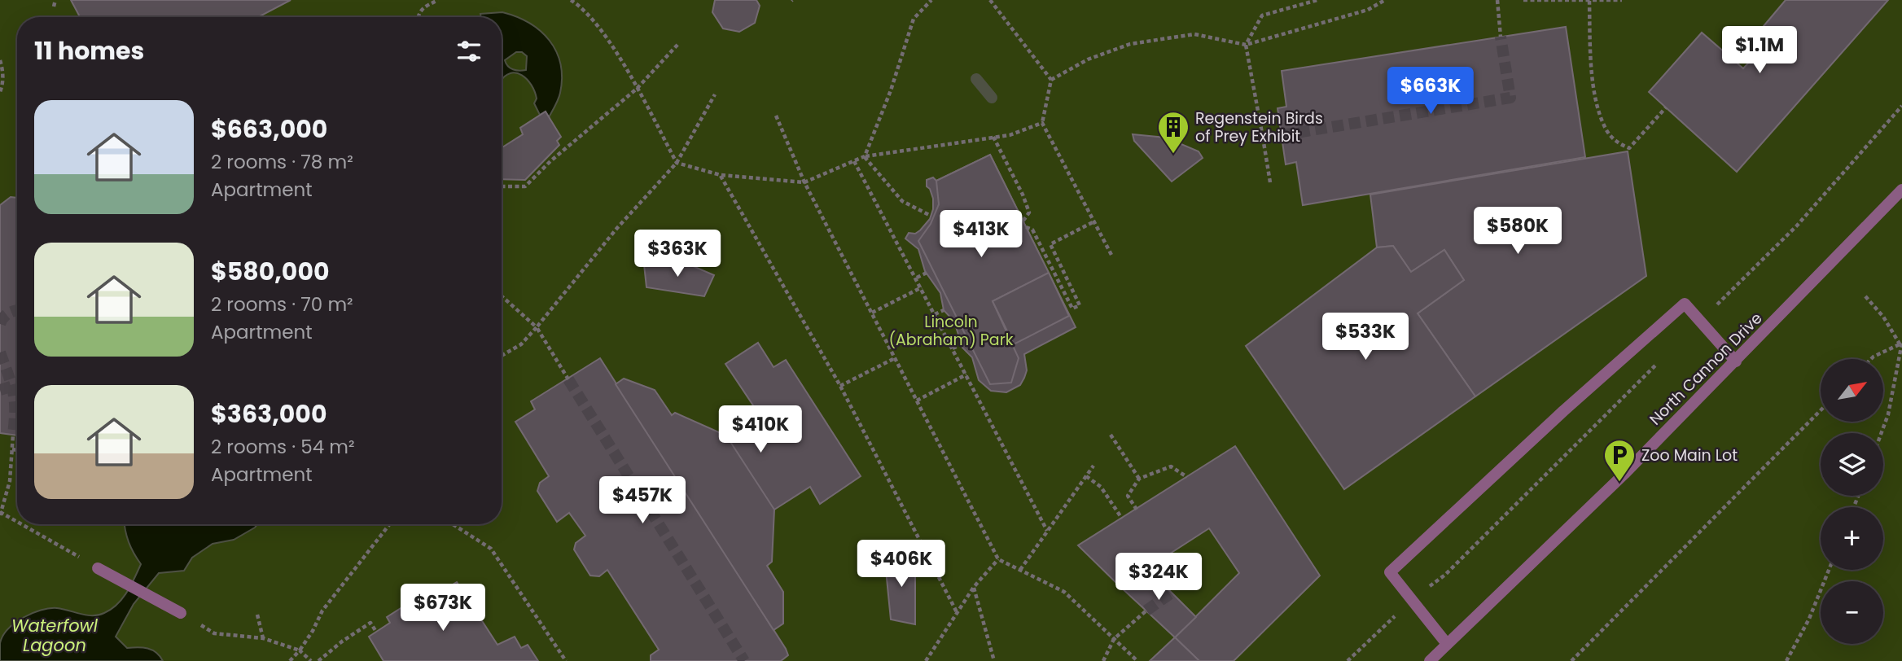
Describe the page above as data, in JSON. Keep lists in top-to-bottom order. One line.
{"streets":{"street":["North Cannon Drive"]},"water":["Waterfowl Lagoon"],"parks":["Lincoln (Abraham) Park"],"places":{"building":["Regenstein Birds of Prey Exhibit"],"parking":["Zoo Main Lot"]},"north":"top right","page":{"heading":"11 homes","price":["$1.1M","$663K","$580K","$413K","$363K","$533K","$410K","$457K","$406K","$324K","$673K"],"list":[{"name":"$663,000","note":"2 rooms · 78 m² · Apartment"},{"name":"$580,000","note":"2 rooms · 70 m² · Apartment"},{"name":"$363,000","note":"2 rooms · 54 m² · Apartment"}],"map_buttons":["+","−"]}}
